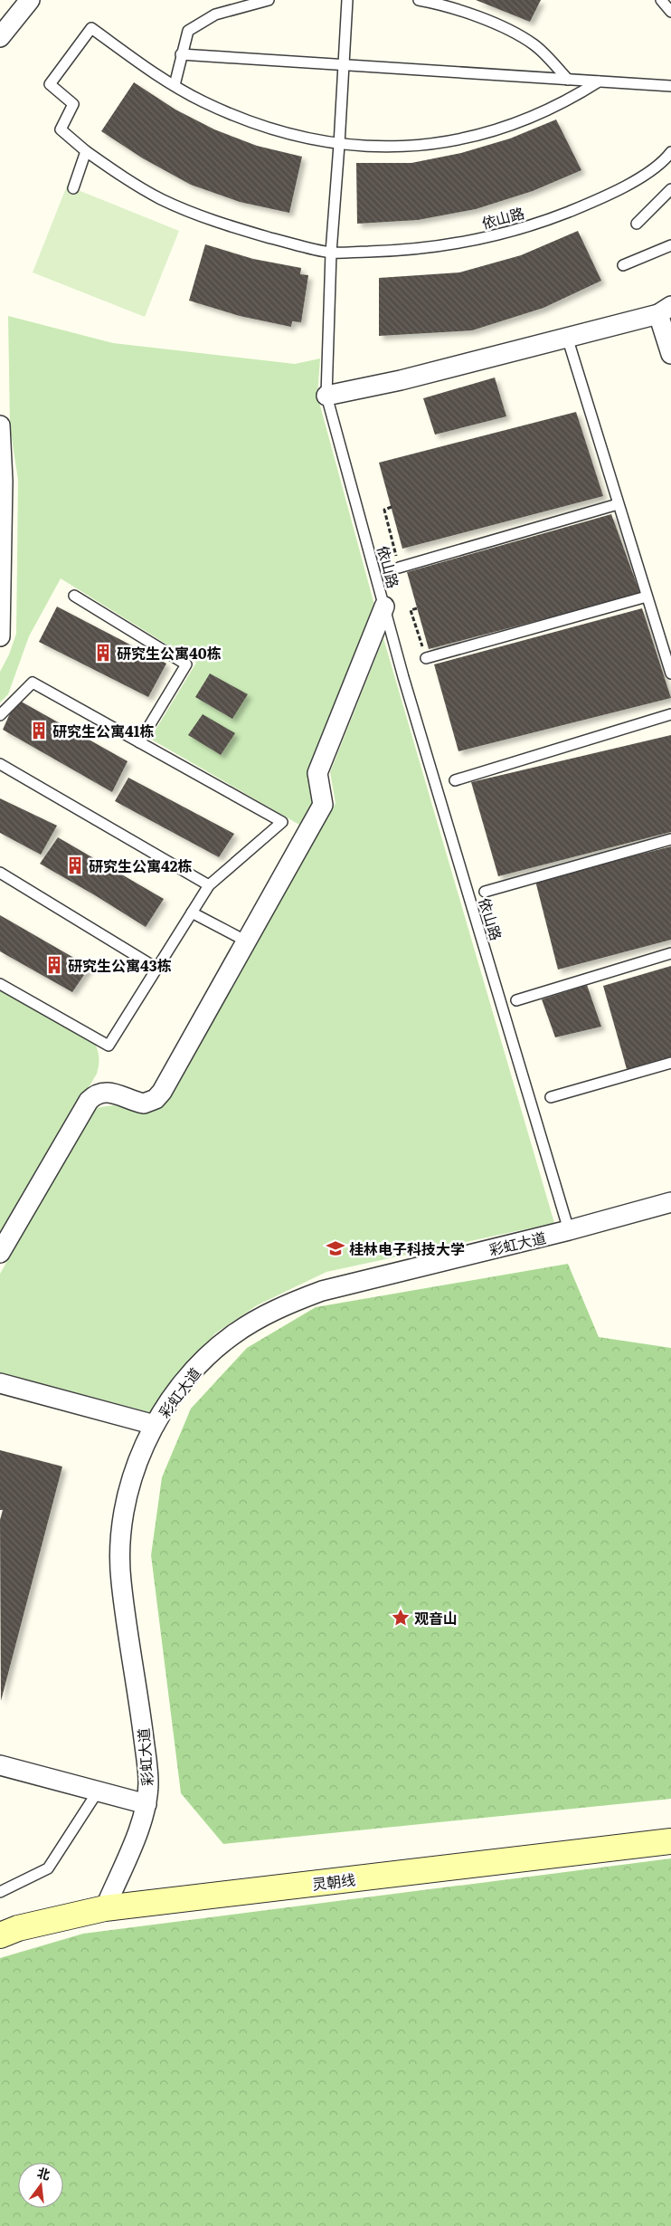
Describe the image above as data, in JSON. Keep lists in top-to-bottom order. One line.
{"streets":{"main road":["灵朝线"],"street":["彩虹大道"],"lane":["依山路"]},"crossings":[["依山路","彩虹大道"],["彩虹大道","灵朝线"]],"places":{"building":["研究生公寓40栋","研究生公寓41栋","研究生公寓42栋","研究生公寓43栋"],"school or university":["桂林电子科技大学"],"place":["观音山"]},"north":"top"}
